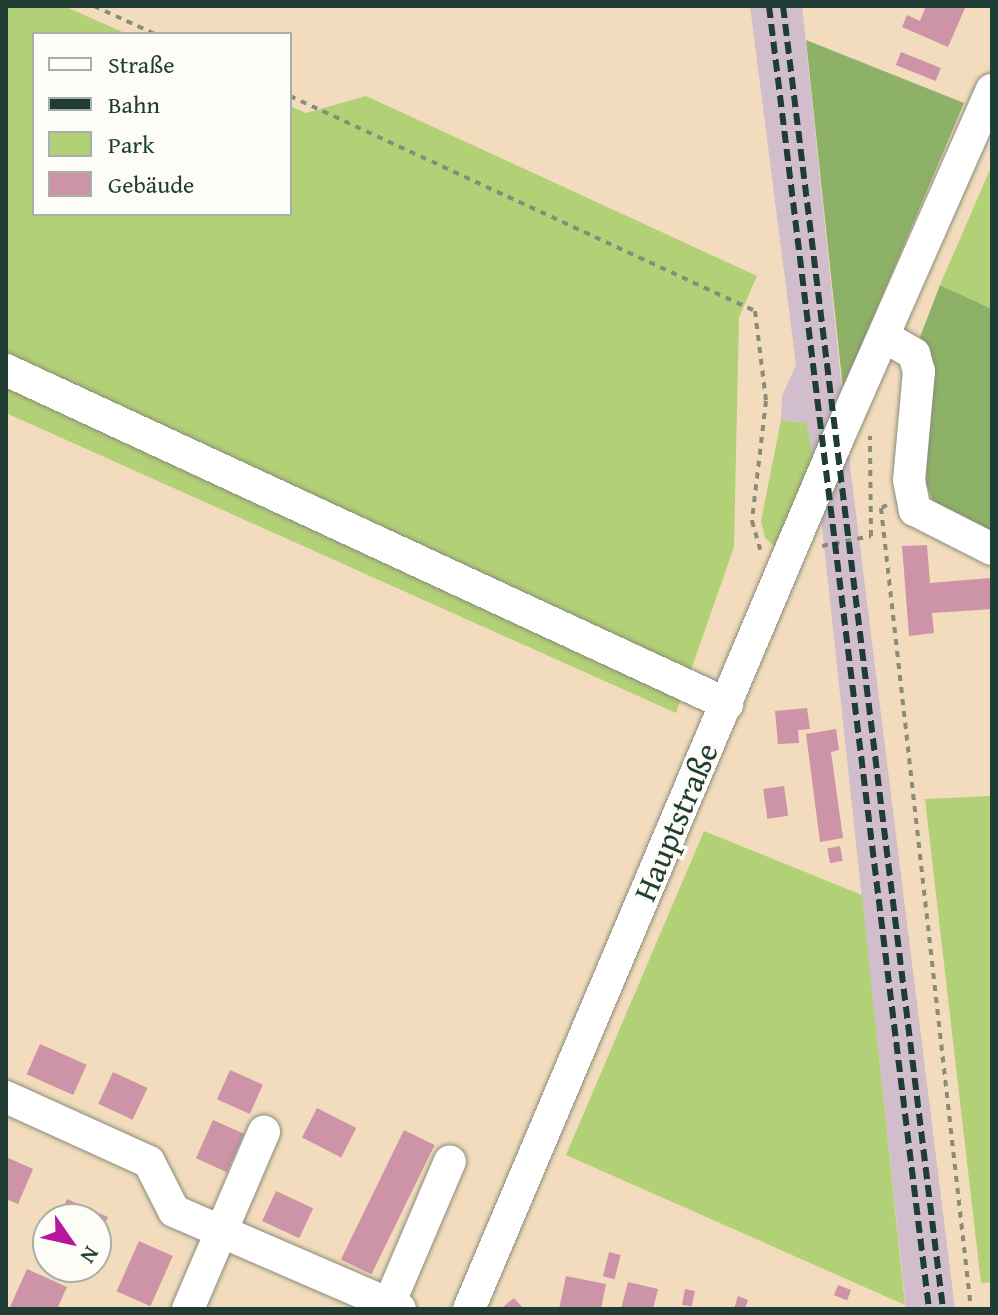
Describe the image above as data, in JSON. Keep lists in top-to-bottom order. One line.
{"streets":{"street":["Hauptstraße"]},"legend":["Straße","Bahn","Park","Gebäude"],"north":"bottom right"}
